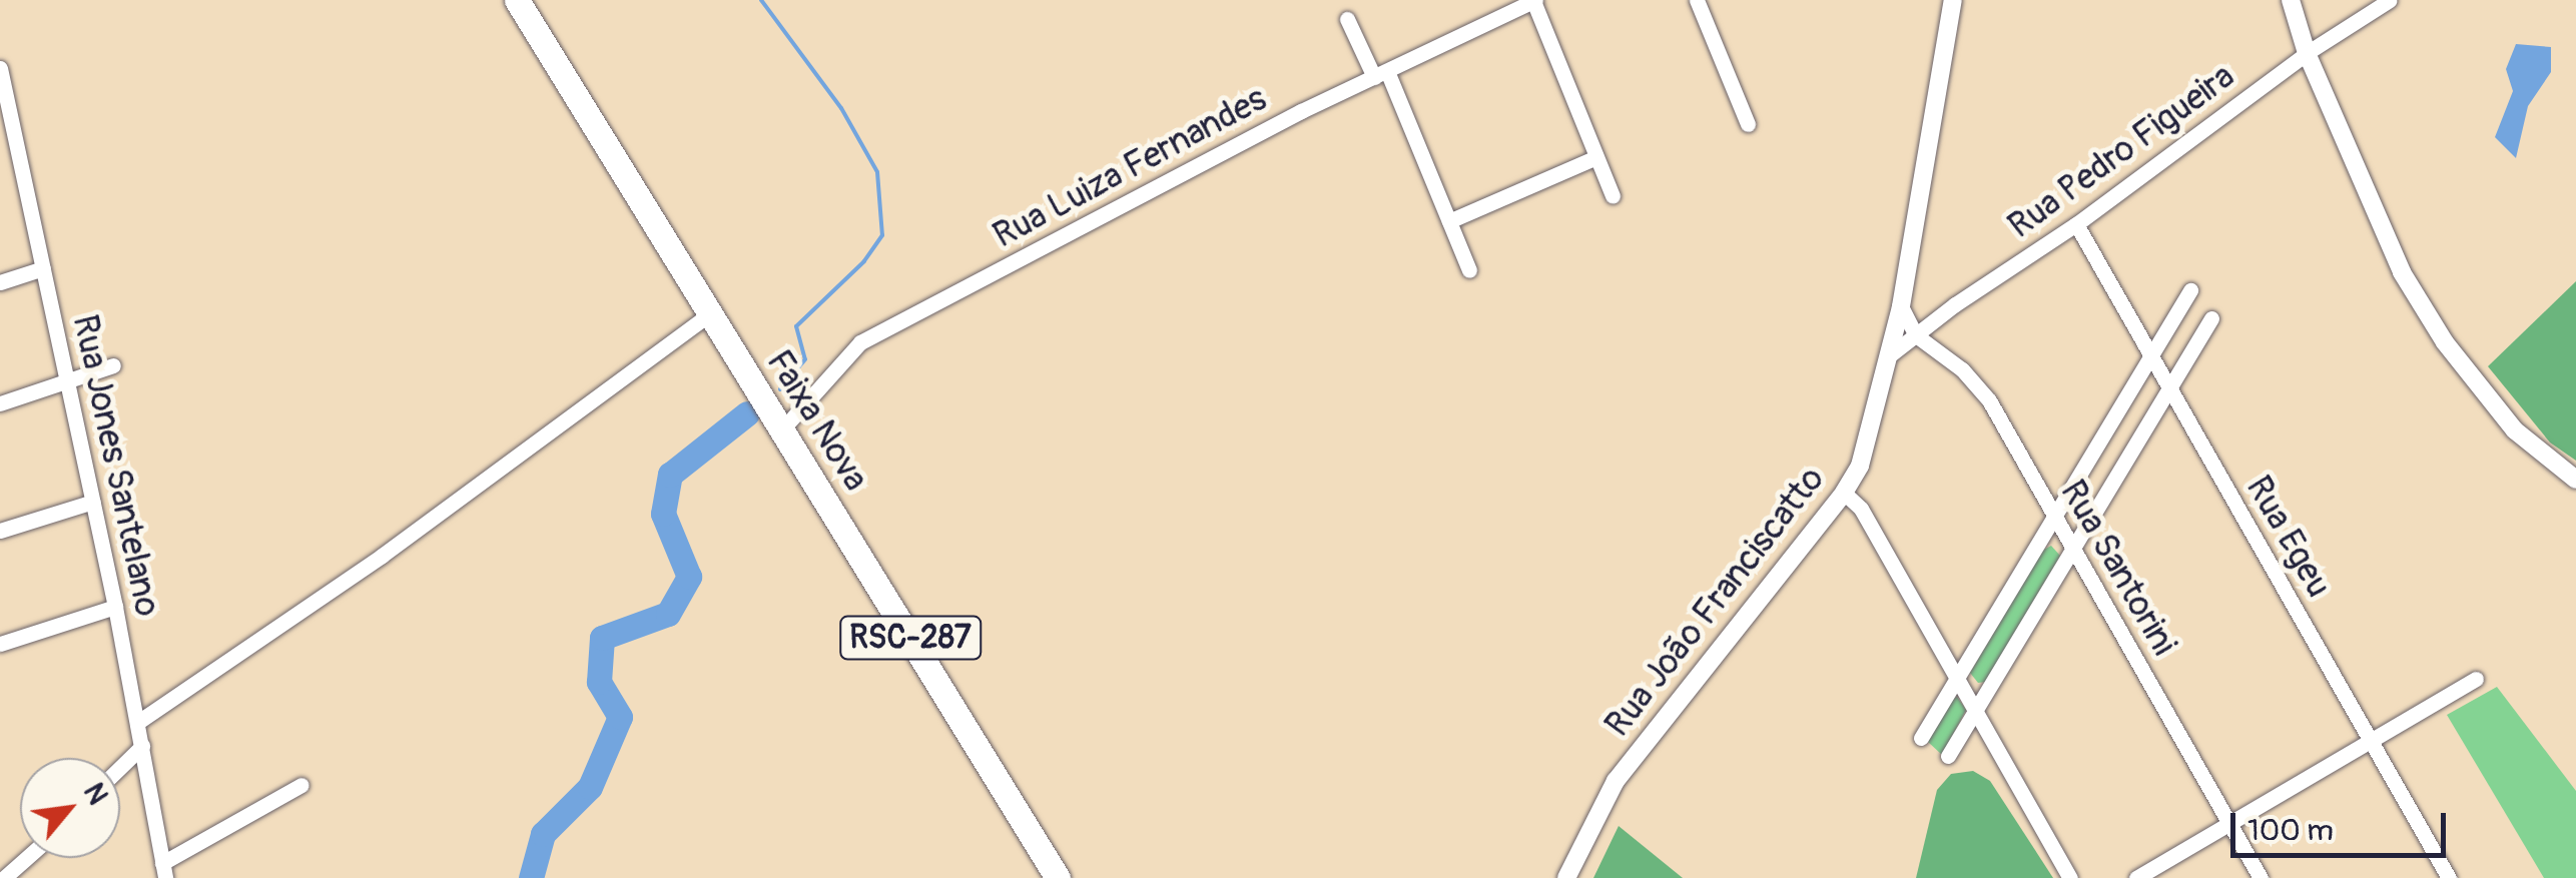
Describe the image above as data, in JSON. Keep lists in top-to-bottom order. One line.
{"streets":{"highway":["Faixa Nova","RSC-287"],"street":["Rua Pedro Figueira","Rua Luiza Fernandes","Rua Jones Santelano","Rua Egeu","Rua Santorini","Rua João Franciscatto"]},"crossings":[["Rua Pedro Figueira","Rua Egeu"],["Rua Pedro Figueira","Rua Santorini"],["Rua Pedro Figueira","Rua João Franciscatto"],["Rua Luiza Fernandes","Faixa Nova"],["Rua Santorini","Rua João Franciscatto"]],"scale_bar":"100 m","north":"top right"}
